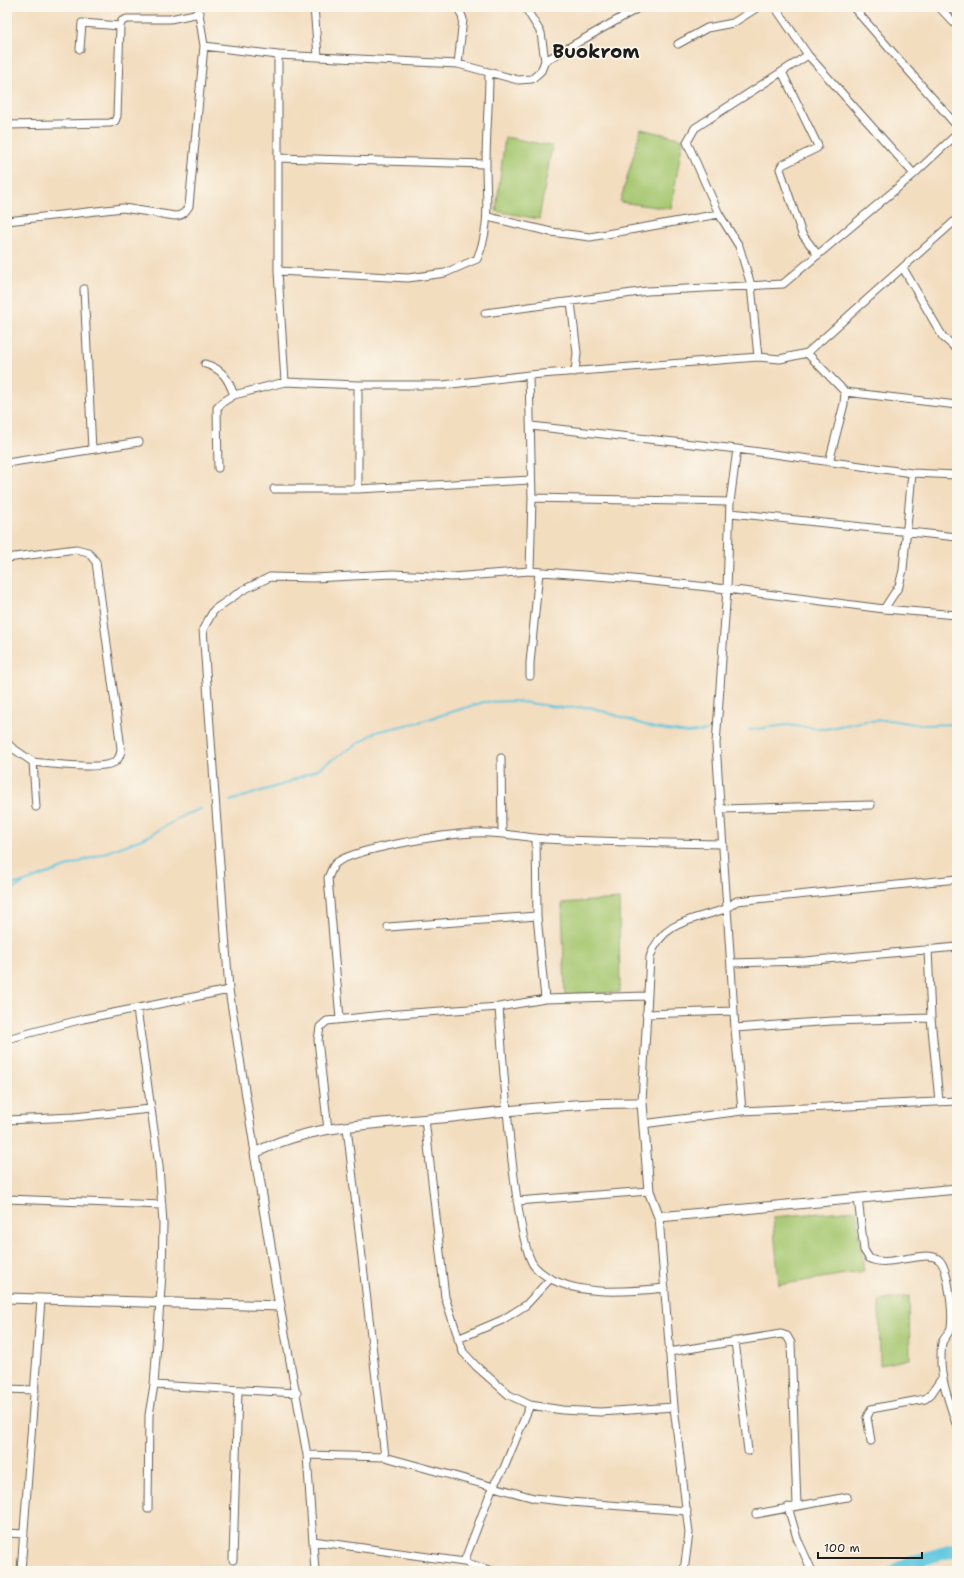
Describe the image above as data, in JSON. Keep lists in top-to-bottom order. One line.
{"districts":["Buokrom"],"scale_bar":"100 m"}
